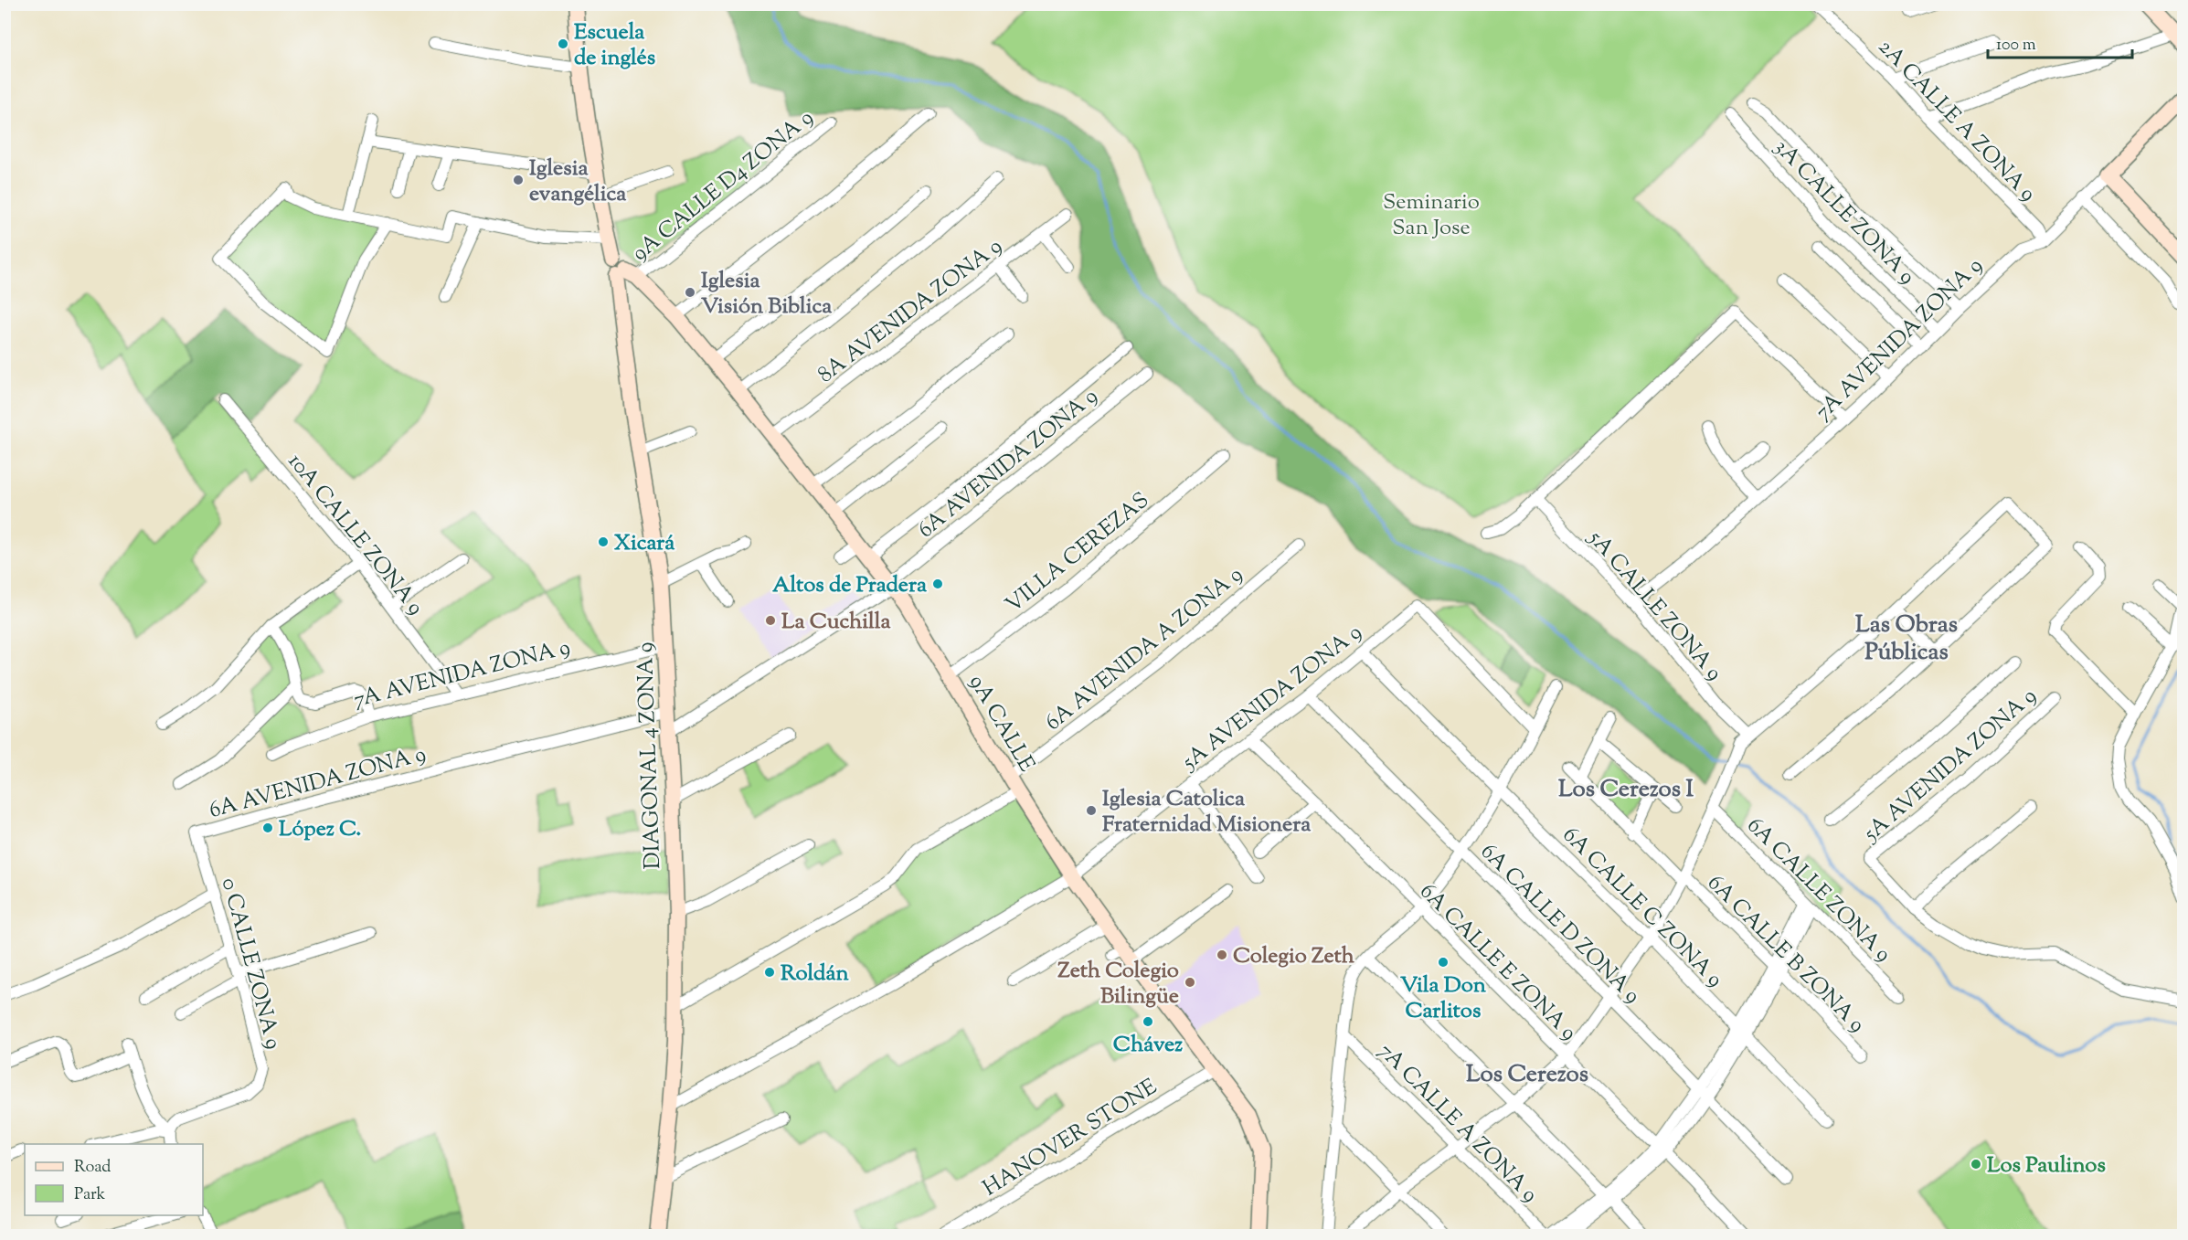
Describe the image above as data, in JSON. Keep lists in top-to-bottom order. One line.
{"streets":{"street":["2A CALLE A ZONA 9","9A CALLE D4 ZONA 9","3A CALLE ZONA 9","8A AVENIDA ZONA 9","7A AVENIDA ZONA 9","6A AVENIDA ZONA 9","10A CALLE ZONA 9","VILLA CEREZAS","5A CALLE ZONA 9","6A AVENIDA A ZONA 9","5A AVENIDA ZONA 9","9A CALLE","DIAGONAL 4 ZONA 9","6A CALLE ZONA 9","6A CALLE C ZONA 9","6A CALLE D ZONA 9","6A CALLE B ZONA 9","6A CALLE E ZONA 9","0 CALLE ZONA 9","7A CALLE A ZONA 9","HANOVER STONE"]},"crossings":[["2A CALLE A ZONA 9","7A AVENIDA ZONA 9"],["9A CALLE D4 ZONA 9","9A CALLE"],["9A CALLE D4 ZONA 9","DIAGONAL 4 ZONA 9"],["3A CALLE ZONA 9","7A AVENIDA ZONA 9"],["8A AVENIDA ZONA 9","9A CALLE"],["7A AVENIDA ZONA 9","10A CALLE ZONA 9"],["7A AVENIDA ZONA 9","5A CALLE ZONA 9"],["7A AVENIDA ZONA 9","DIAGONAL 4 ZONA 9"],["6A AVENIDA ZONA 9","9A CALLE"],["6A AVENIDA ZONA 9","DIAGONAL 4 ZONA 9"],["6A AVENIDA ZONA 9","0 CALLE ZONA 9"],["VILLA CEREZAS","9A CALLE"],["6A AVENIDA A ZONA 9","9A CALLE"],["5A AVENIDA ZONA 9","9A CALLE"],["5A AVENIDA ZONA 9","DIAGONAL 4 ZONA 9"],["5A AVENIDA ZONA 9","6A CALLE C ZONA 9"],["5A AVENIDA ZONA 9","6A CALLE D ZONA 9"],["5A AVENIDA ZONA 9","6A CALLE E ZONA 9"],["9A CALLE","DIAGONAL 4 ZONA 9"],["9A CALLE","HANOVER STONE"]],"districts":["Las Obras Públicas","Los Cerezos I","Los Cerezos"],"parks":["Seminario San Jose"],"places":["Escuela de inglés","Iglesia evangélica","Iglesia Visión Biblica","Xicará","Altos de Pradera","La Cuchilla","Iglesia Catolica Fraternidad Misionera","López C.","Colegio Zeth","Vila Don Carlitos","Roldán","Zeth Colegio Bilingüe","Chávez","Los Paulinos"],"legend":["Road","Park"],"scale_bar":"100 m"}
